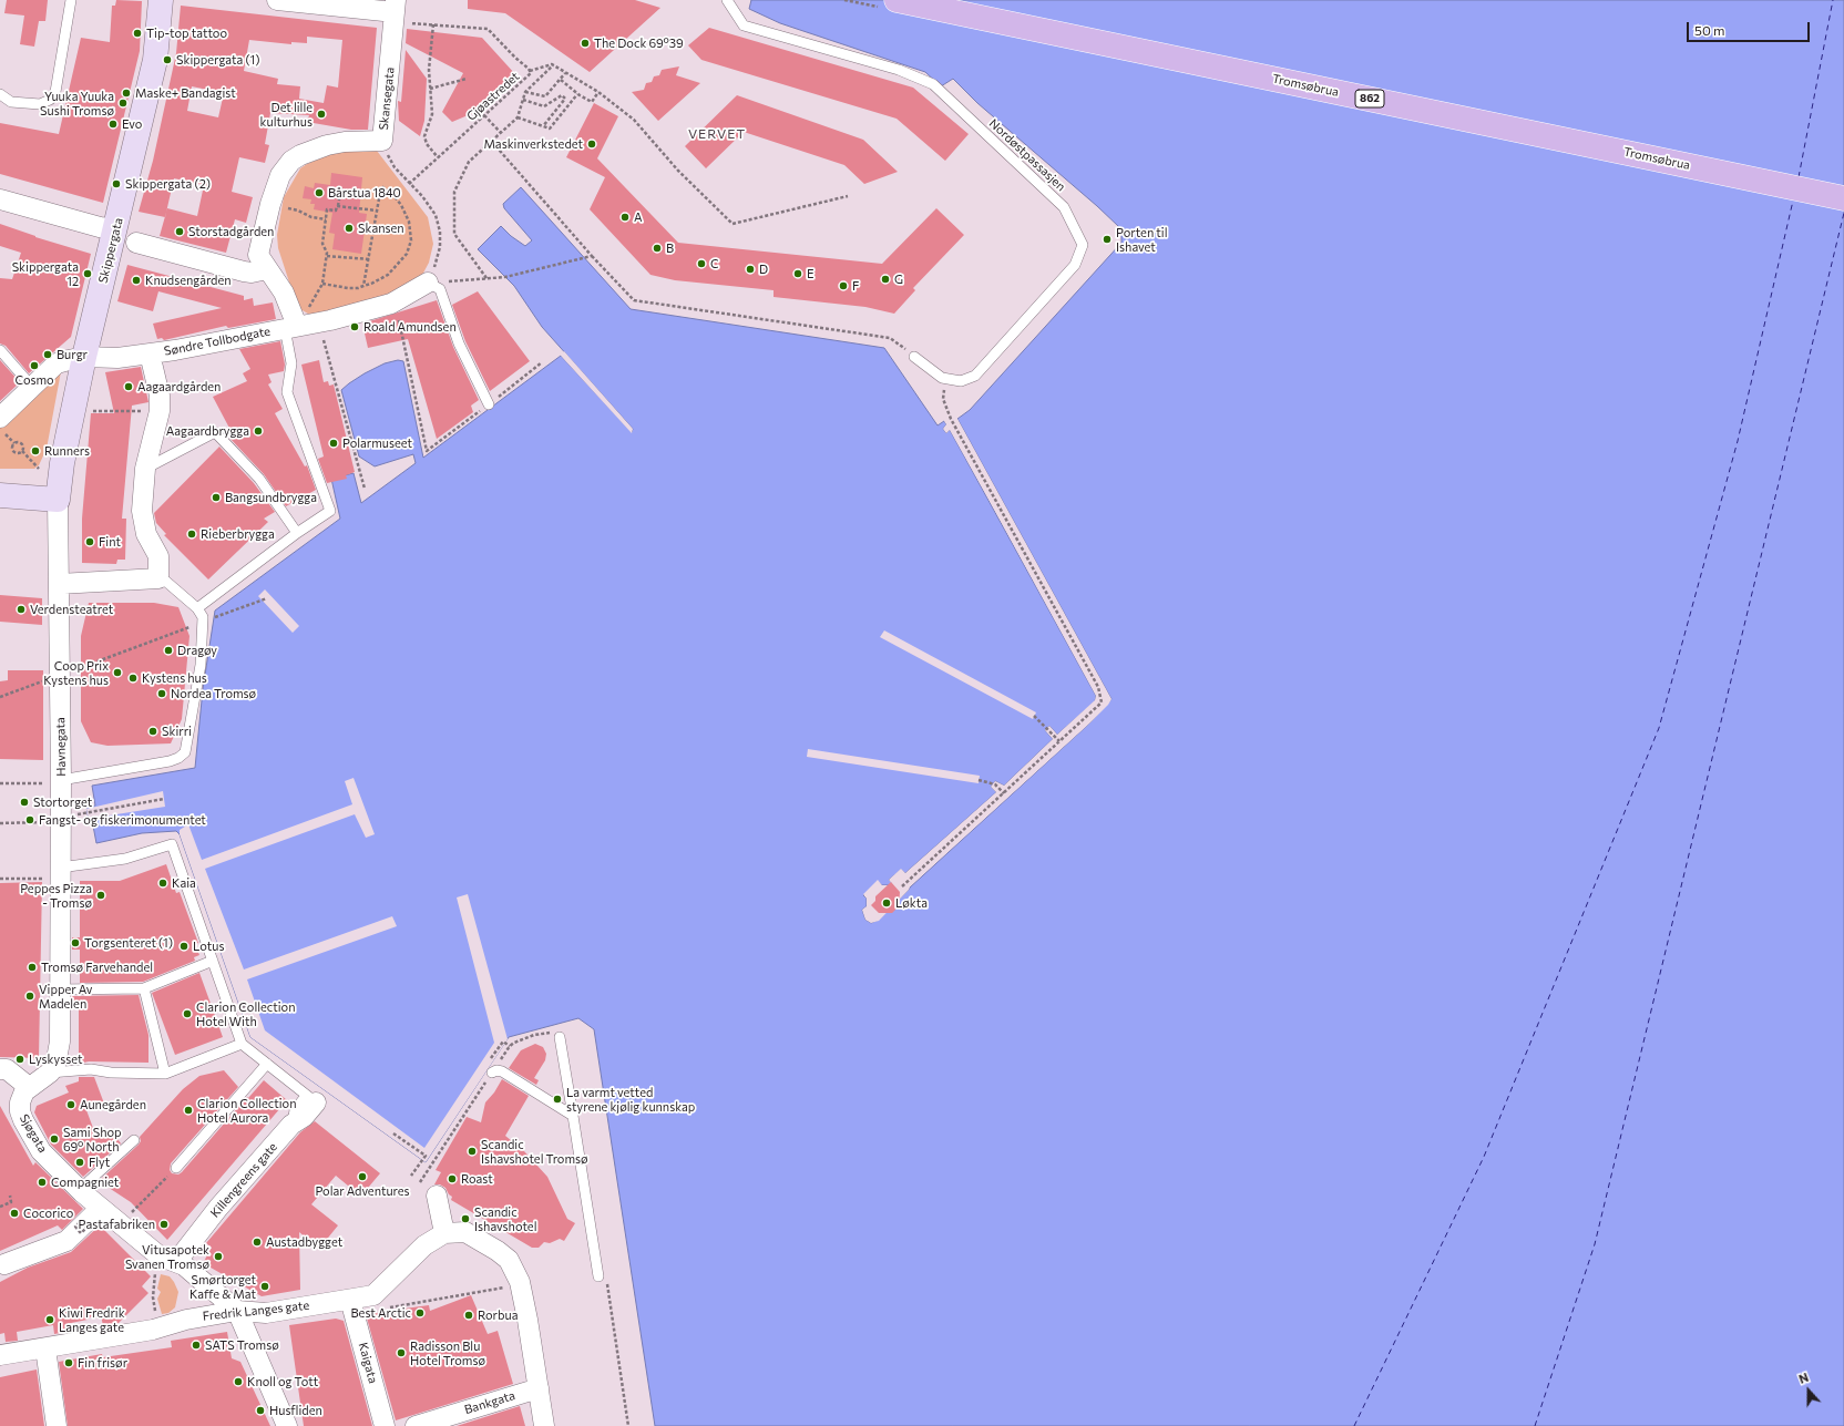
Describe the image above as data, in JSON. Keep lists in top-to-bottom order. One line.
{"streets":{"main road":["Tromsøbrua","862"],"street":["Skansegata","Skippergata","Søndre Tollbodgate","Havnegata","Sjøgata","Killengreens gate","Fredrik Langes gate","Kaigata","Bankgata"],"lane":["Nordøstpassasjen"],"path":["Gjøastredet"]},"crossings":[["Gjøastredet","Skansegata"],["Skansegata","Søndre Tollbodgate"],["Skippergata","Søndre Tollbodgate"],["Skippergata","Havnegata"],["Sjøgata","Killengreens gate"],["Sjøgata","Fredrik Langes gate"],["Fredrik Langes gate","Kaigata"],["Fredrik Langes gate","Bankgata"]],"districts":["VERVET"],"places":["Tip-top tattoo","The Dock 69°39","Skippergata (1)","Maske+ Bandagist","Yuuka Yuuka Sushi Tromsø","Det lille kulturhus","Evo","Maskinverkstedet","Skippergata (2)","Bårstua 1840","A","Skansen","Storstadgården","Porten til Ishavet","B","C","D","Skippergata 12","E","G","Knudsengården","F","Roald Amundsen","Burgr","Cosmo","Aagaardgården","Aagaardbrygga","Polarmuseet","Runners","Bangsundbrygga","Rieberbrygga","Fint","Verdensteatret","Dragøy","Coop Prix Kystens hus","Kystens hus","Nordea Tromsø","Skirri","Stortorget","Fangst- og fiskerimonumentet","Kaia","Peppes Pizza - Tromsø","Løkta","Torgsenteret (1)","Lotus","Tromsø Farvehandel","Vipper Av Madelen","Clarion Collection Hotel With","Lyskysset","La varmt vetted styrene kjølig kunnskap","Aunegården","Clarion Collection Hotel Aurora","Sami Shop 69° North","Scandic Ishavshotel Tromsø","Flyt","Polar Adventures","Roast","Compagniet","Cocorico","Scandic Ishavshotel","Pastafabriken","Austadbygget","Vitusapotek Svanen Tromsø","Smørtorget Kaffe & Mat","Best Arctic","Rorbua","Kiwi Fredrik Langes gate","SATS Tromsø","Radisson Blu Hotel Tromsø","Fin frisør","Knoll og Tott","Husfliden"],"scale_bar":"50 m","north":"top"}
